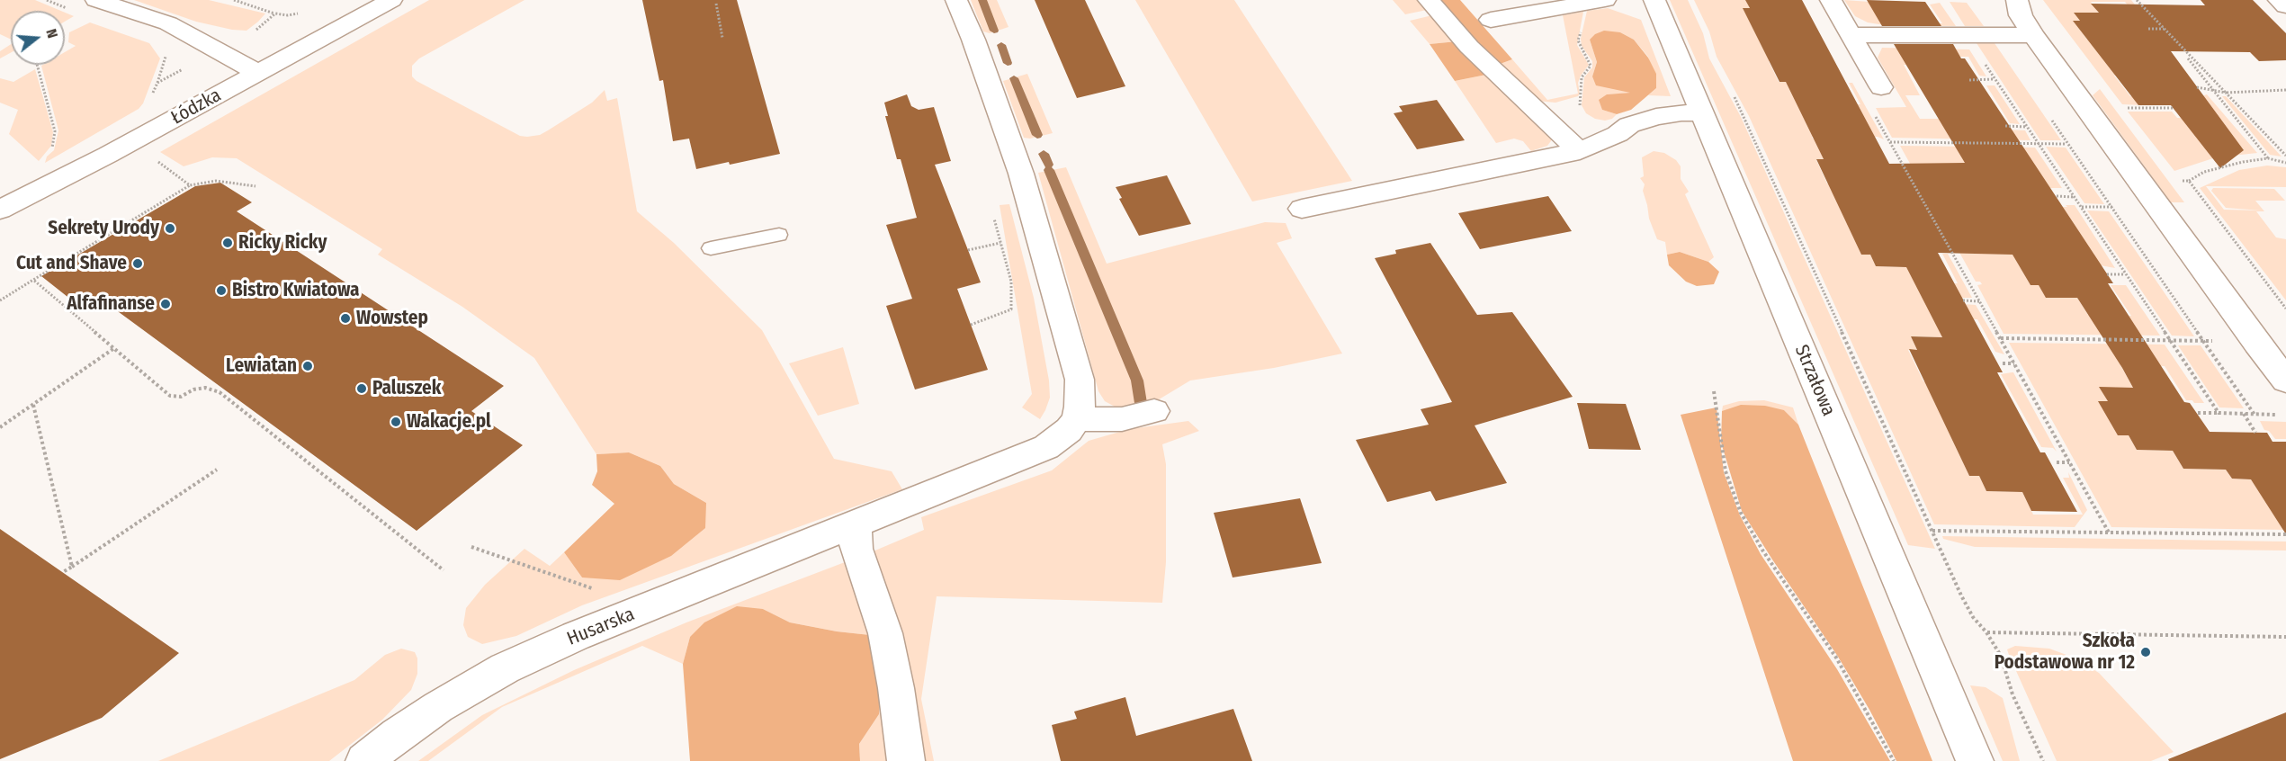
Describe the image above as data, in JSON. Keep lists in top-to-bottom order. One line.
{"streets":{"street":["Łódzka","Strzałowa","Husarska"]},"places":["Sekrety Urody","Ricky Ricky","Cut and Shave","Bistro Kwiatowa","Alfafinanse","Wowstep","Lewiatan","Paluszek","Wakacje.pl","Szkoła Podstawowa nr 12"],"north":"right"}
